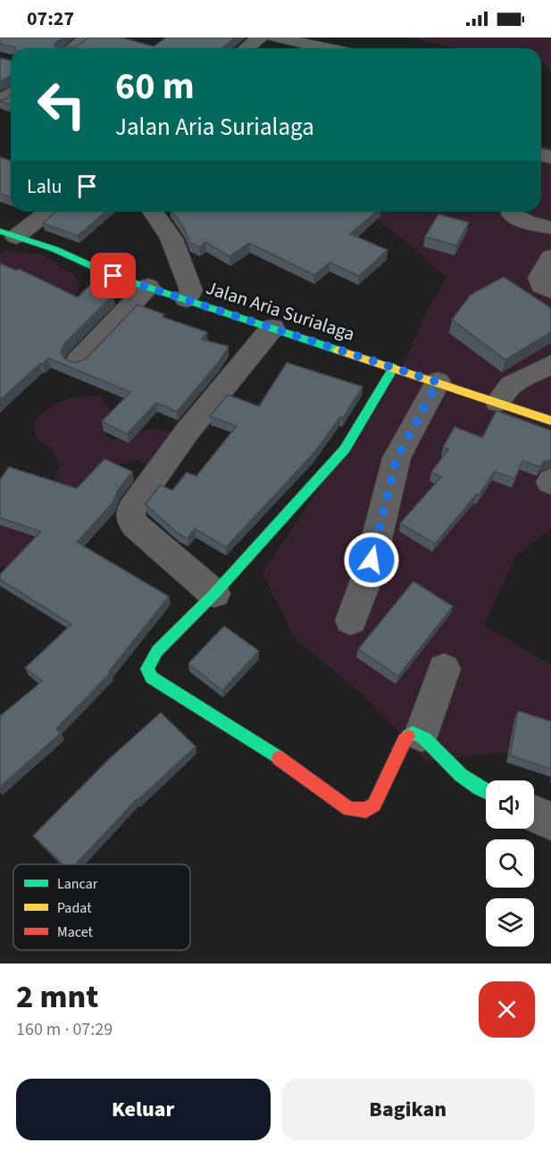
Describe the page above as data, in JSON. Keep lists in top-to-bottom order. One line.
{"streets":{"street":["Jalan Aria Surialaga"]},"legend":["Lancar","Padat","Macet"],"page":{"status":"07:27","turn":["60 m","Jalan Aria Surialaga"],"then":"Lalu","heading":["2 mnt","160 m · 07:29"],"buttons":["Keluar","Bagikan"]}}
